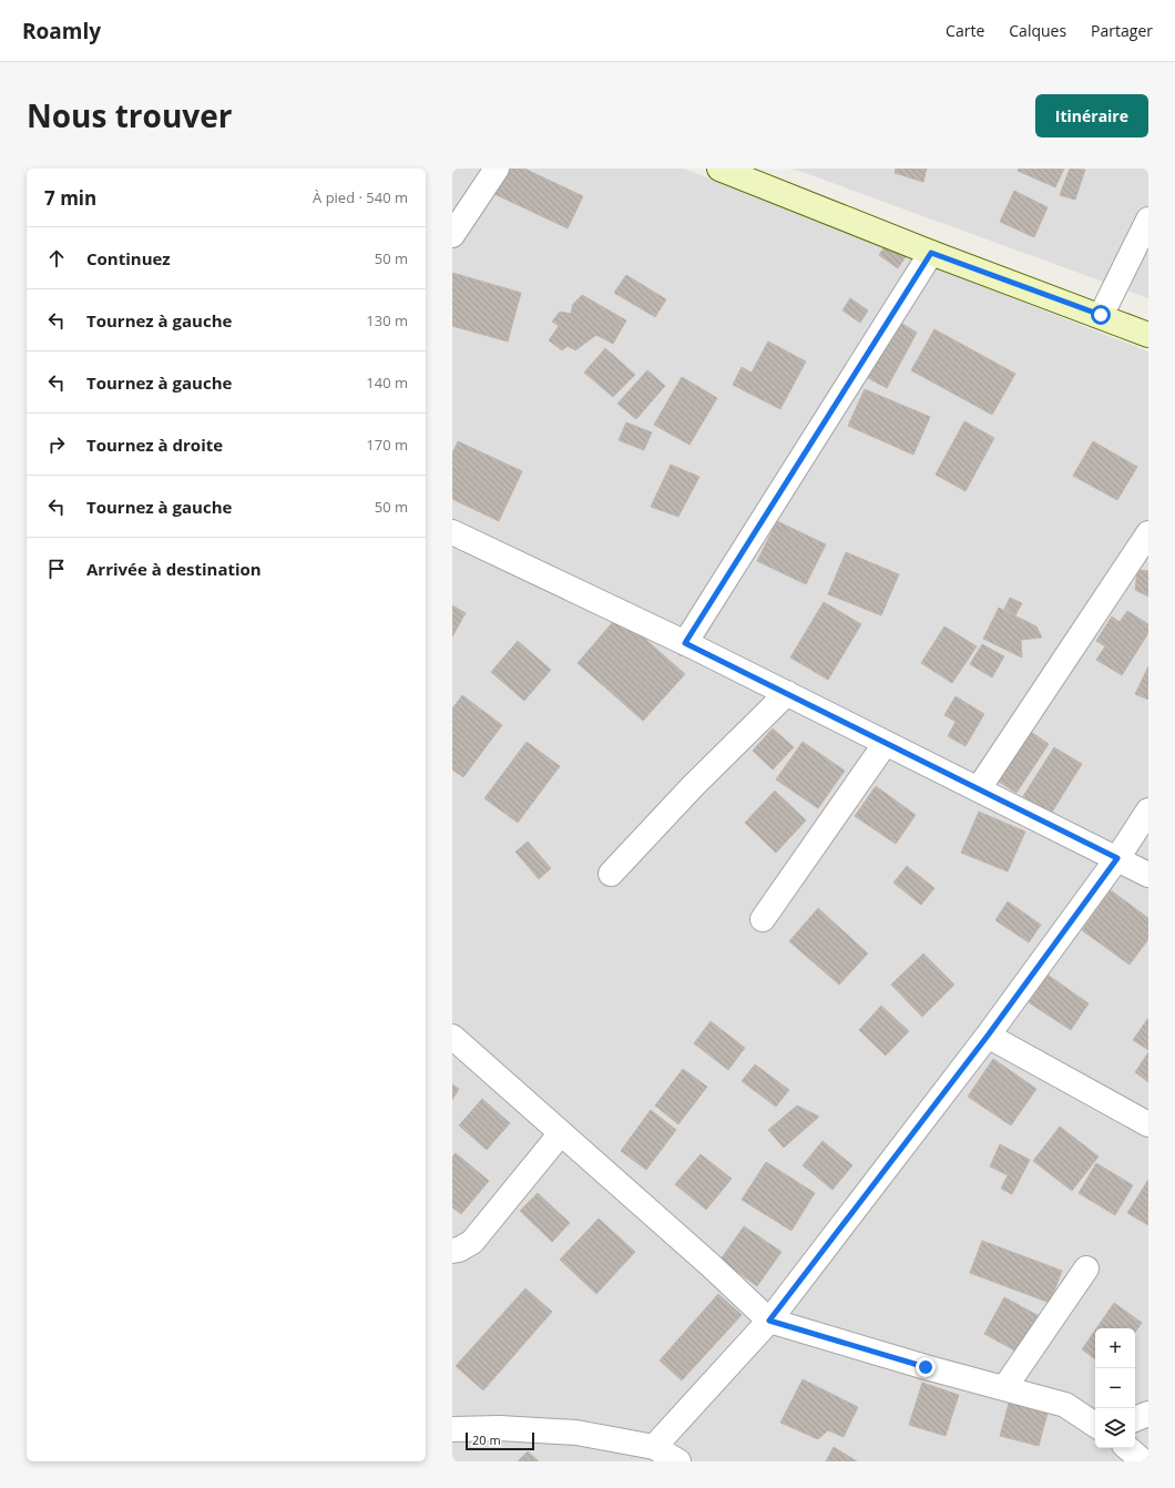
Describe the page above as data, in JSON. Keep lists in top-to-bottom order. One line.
{"scale_bar":"20 m","page":{"header":"Roamly","nav":["Carte","Calques","Partager"],"title":"Nous trouver","buttons":"Itinéraire","heading":["7 min","À pied · 540 m"],"list":[["Continuez","50 m"],["Tournez à gauche","130 m"],["Tournez à gauche","140 m"],["Tournez à droite","170 m"],["Tournez à gauche","50 m"],"Arrivée à destination"],"map_buttons":["+","−"],"scale":"20 m"}}
